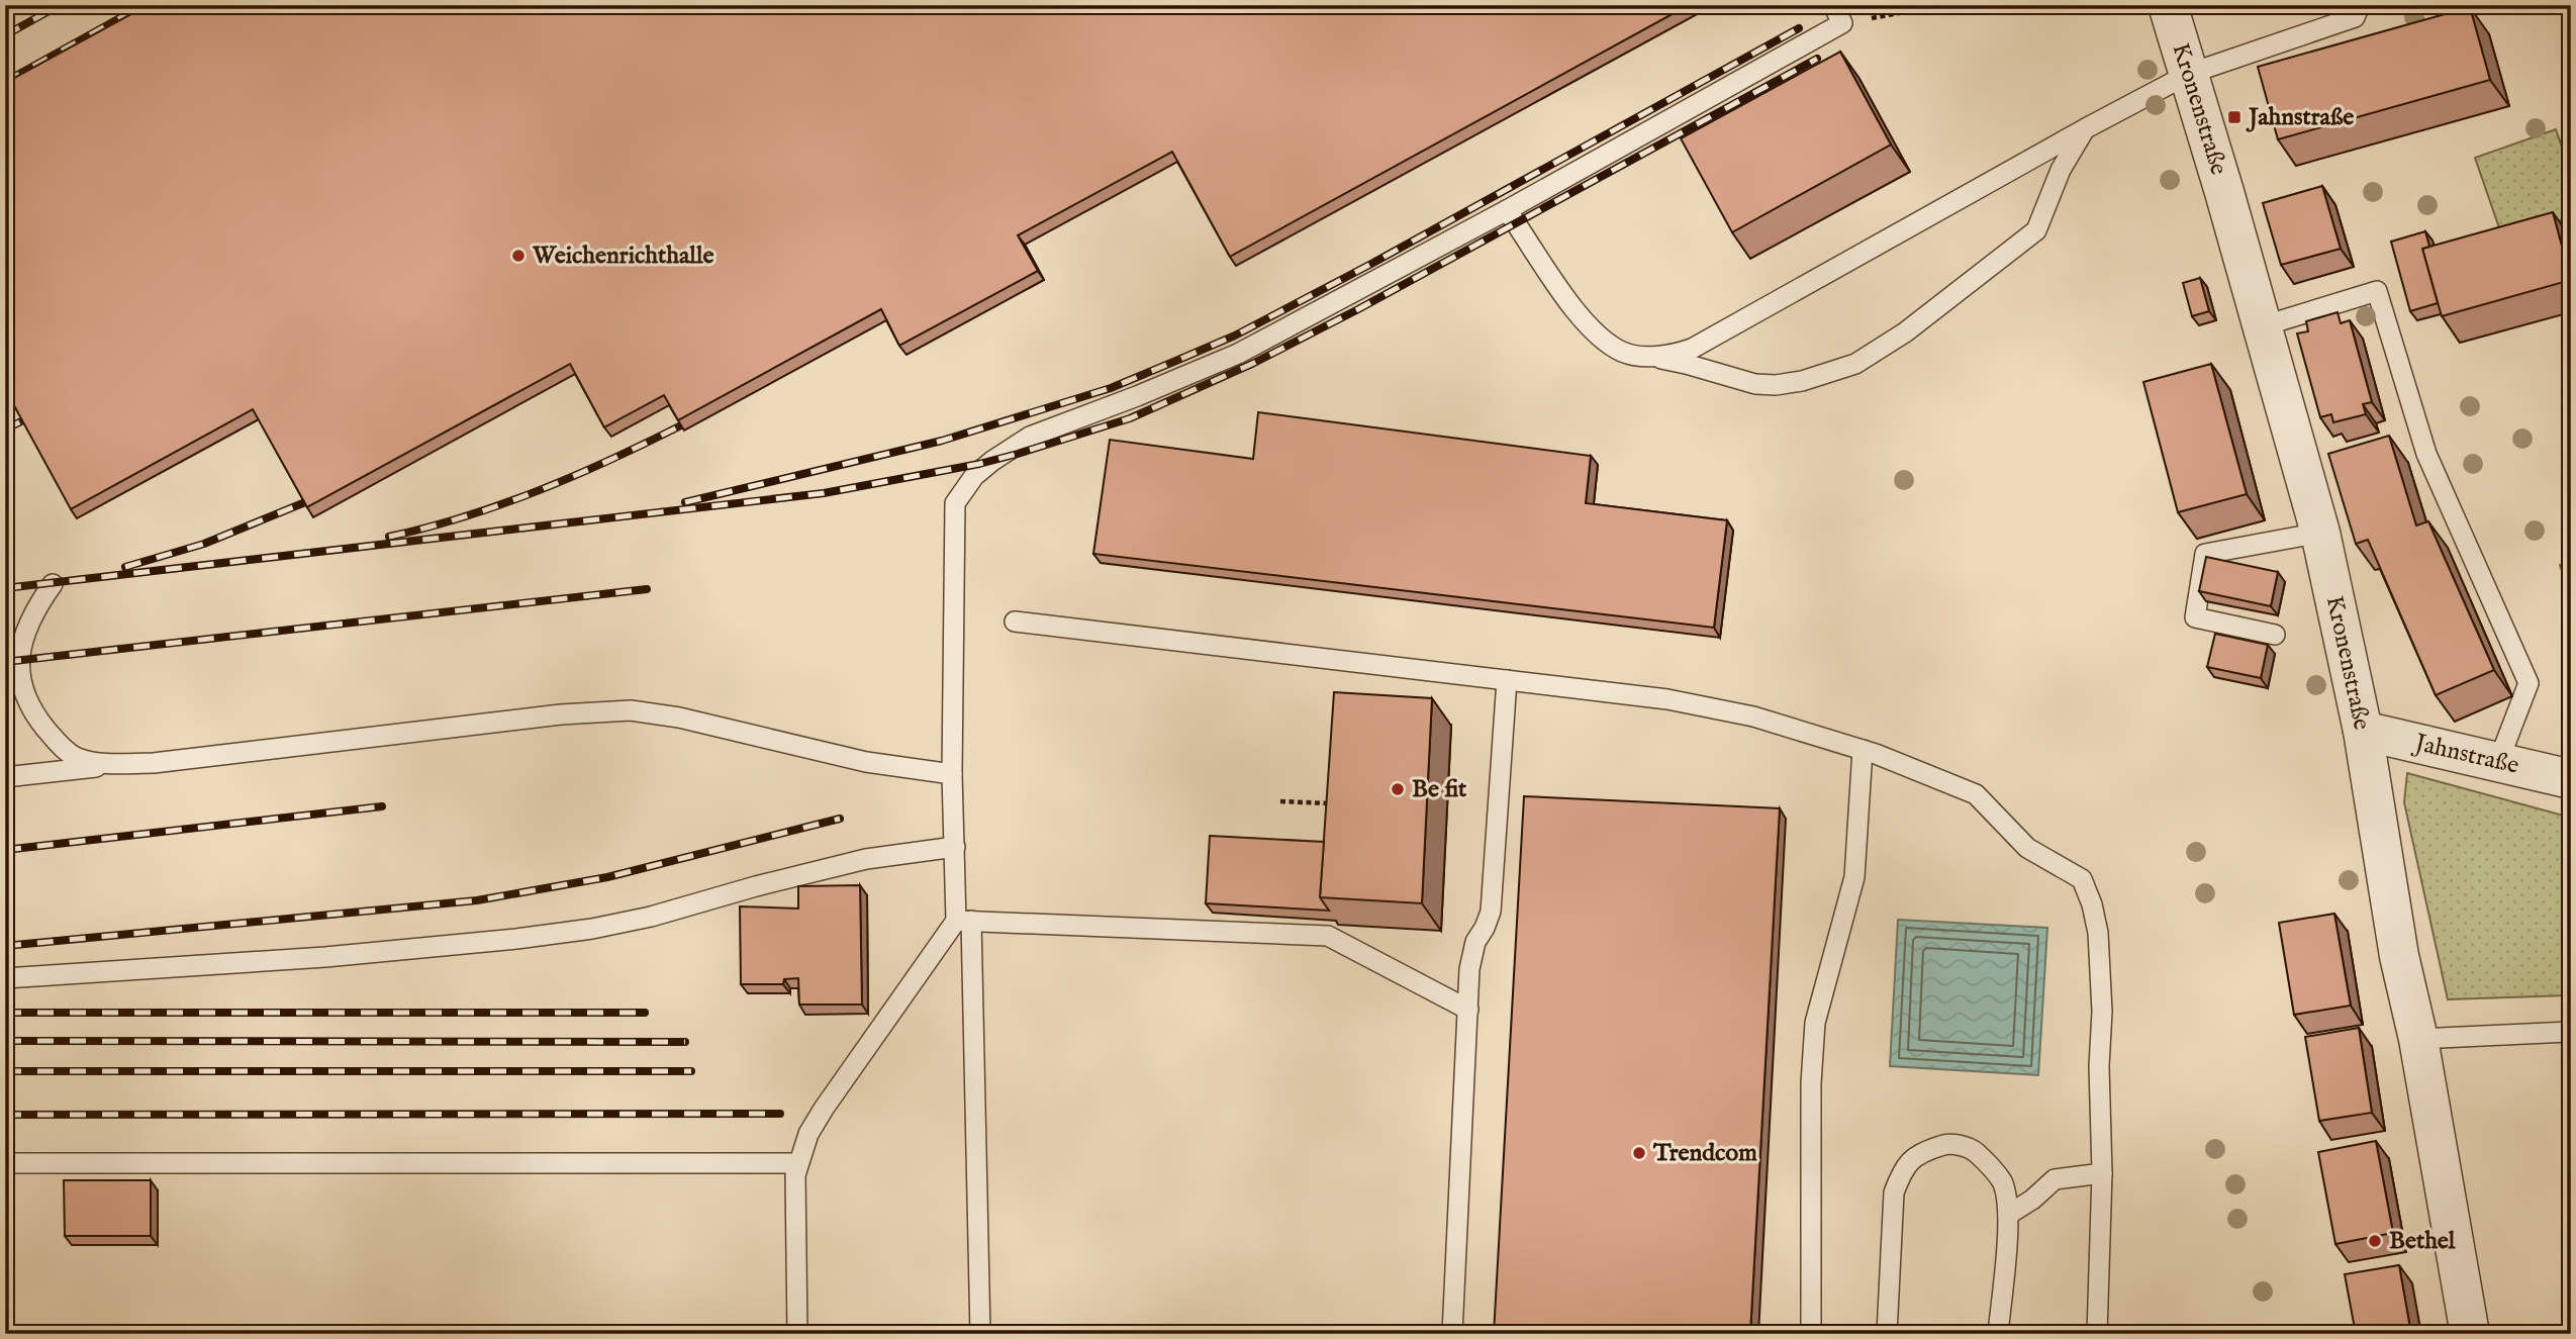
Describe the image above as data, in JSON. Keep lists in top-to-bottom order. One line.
{"streets":{"street":["Kronenstraße","Jahnstraße"]},"crossings":[["Kronenstraße","Jahnstraße"]],"places":{"transit":["Jahnstraße"],"other":["Weichenrichthalle","Be fit","Trendcom","Bethel"]}}
